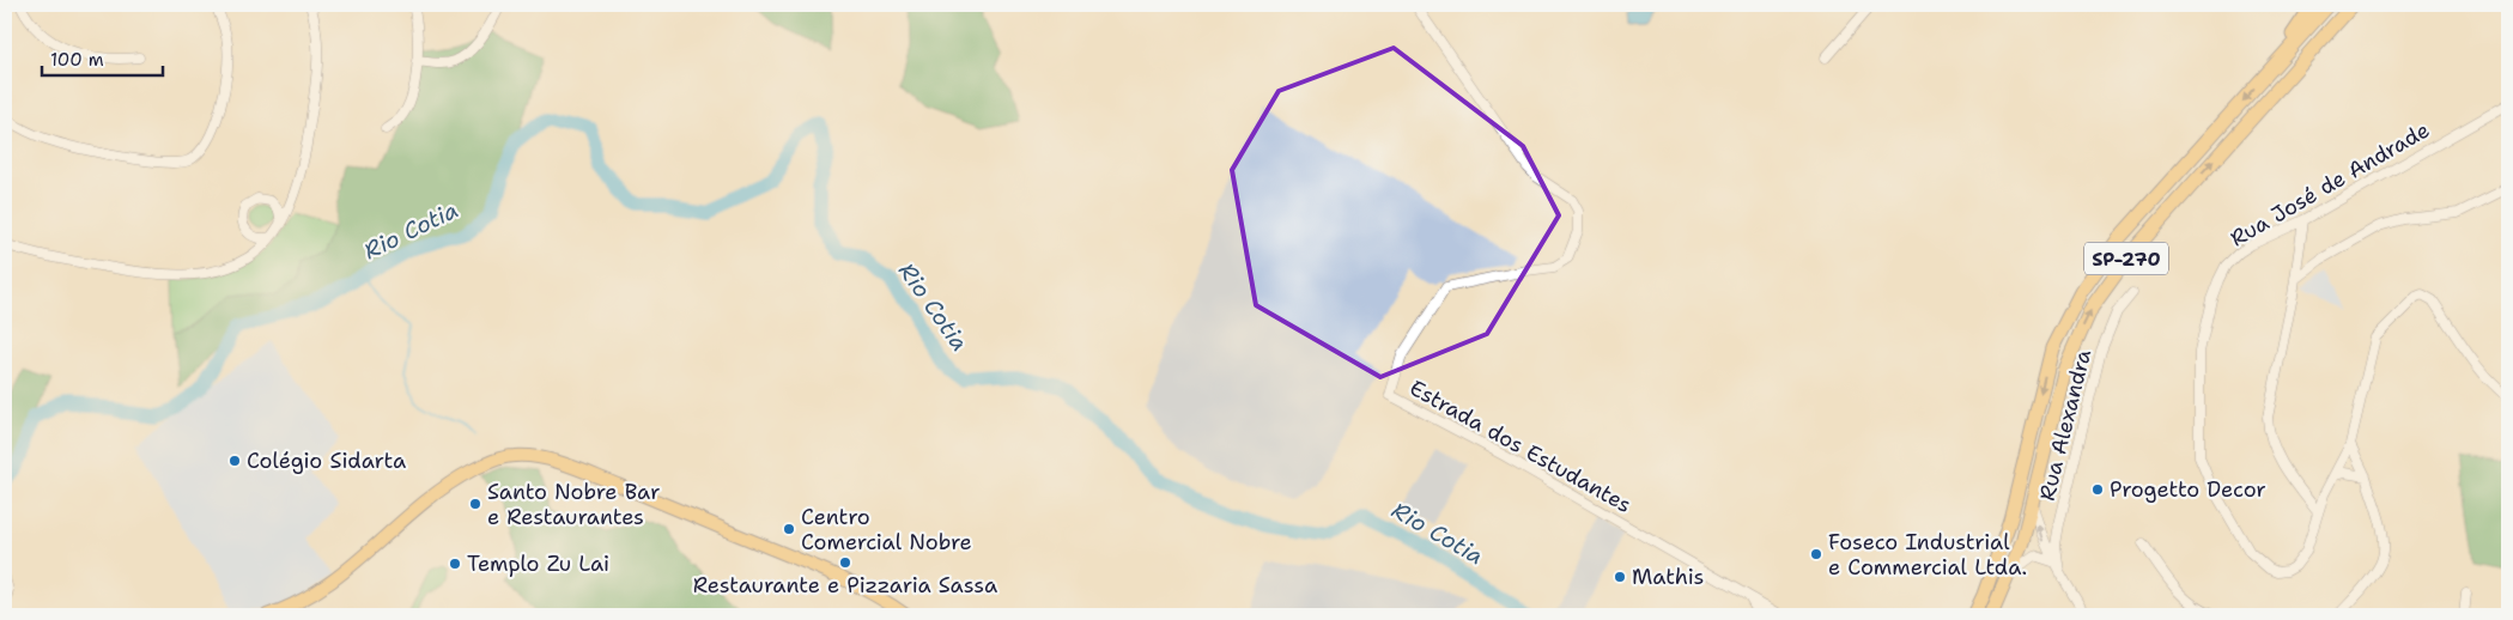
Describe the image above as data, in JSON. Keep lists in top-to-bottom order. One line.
{"streets":{"highway":["SP-270"],"street":["Rua José de Andrade","Rua Alexandra","Estrada dos Estudantes"]},"water":["Rio Cotia"],"places":["Colégio Sidarta","Progetto Decor","Santo Nobre Bar e Restaurantes","Centro Comercial Nobre","Foseco Industrial e Commercial Ltda.","Restaurante e Pizzaria Sassa","Templo Zu Lai","Mathis"],"scale_bar":"100 m"}
